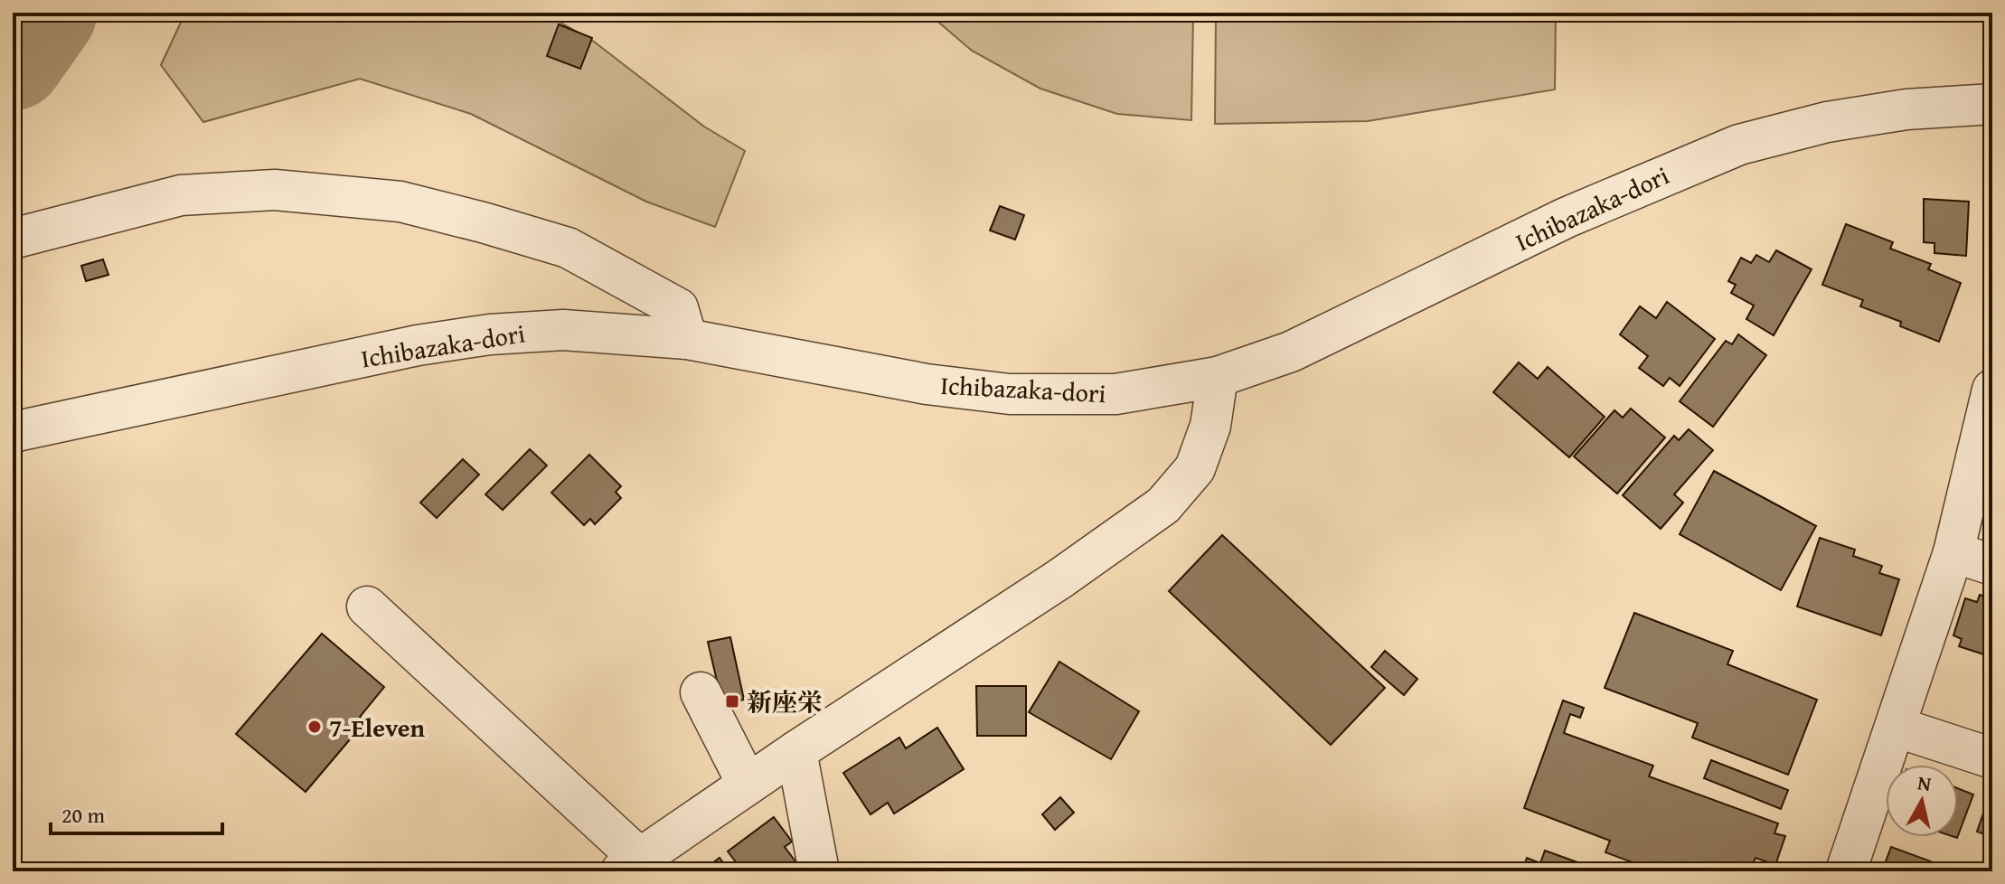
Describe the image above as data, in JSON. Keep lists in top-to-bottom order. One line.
{"streets":{"street":["Ichibazaka-dori"]},"places":{"transit":["新座栄"],"other":["7-Eleven"]},"scale_bar":"20 m","north":"top"}
